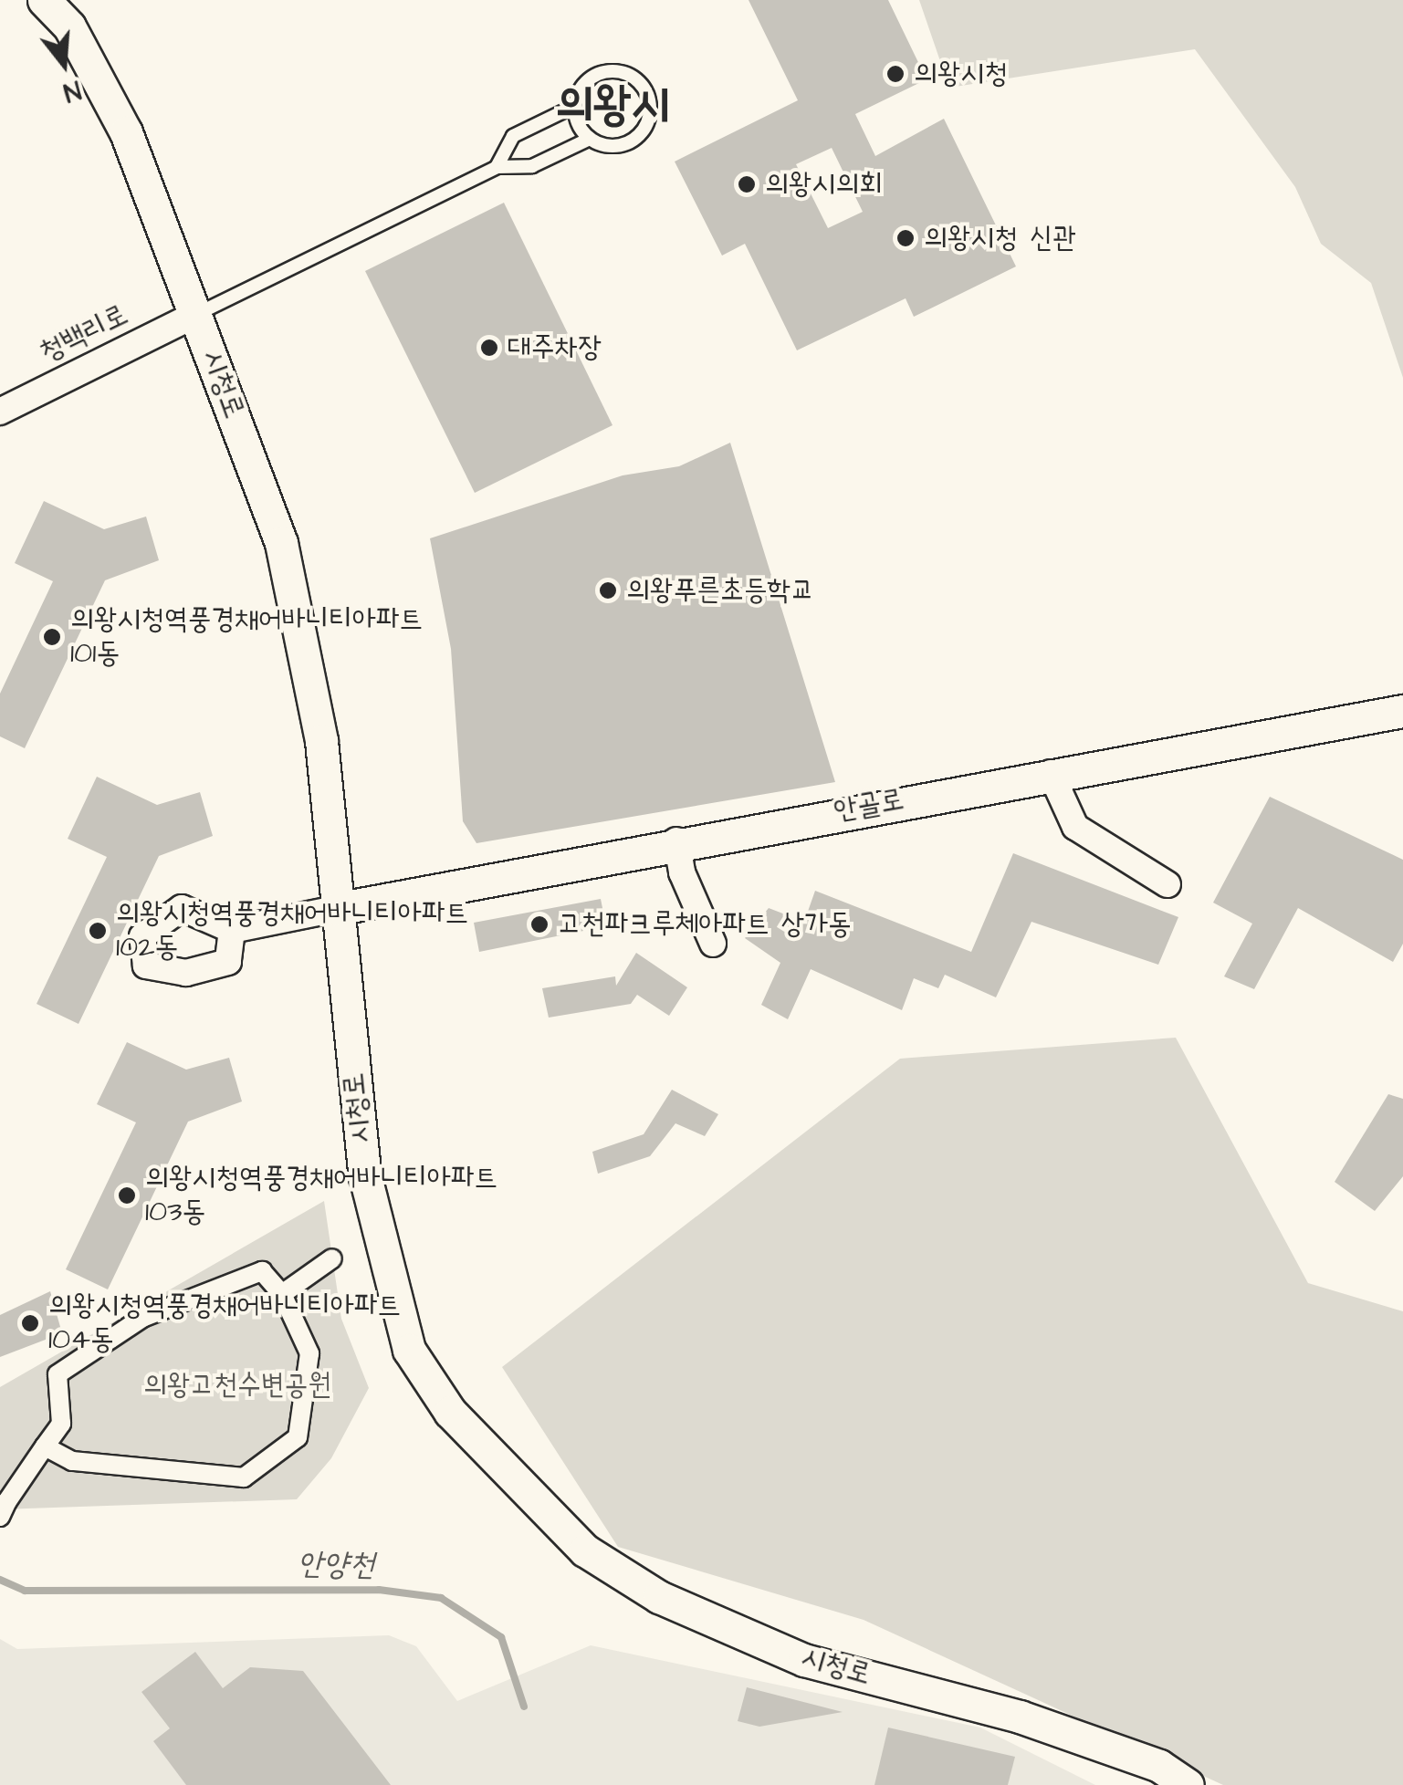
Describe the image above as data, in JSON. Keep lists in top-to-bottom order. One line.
{"streets":{"street":["청백리로","시청로","안골로"]},"crossings":[["청백리로","시청로"],["시청로","안골로"]],"districts":["의왕시"],"water":["안양천"],"parks":["의왕고천수변공원"],"places":["의왕시청","의왕시의회","의왕시청 신관","대주차장","의왕푸른초등학교","의왕시청역풍경채어바니티아파트 101동","고천파크루체아파트 상가동","의왕시청역풍경채어바니티아파트 102동","의왕시청역풍경채어바니티아파트 103동","의왕시청역풍경채어바니티아파트 104동"],"north":"bottom"}
